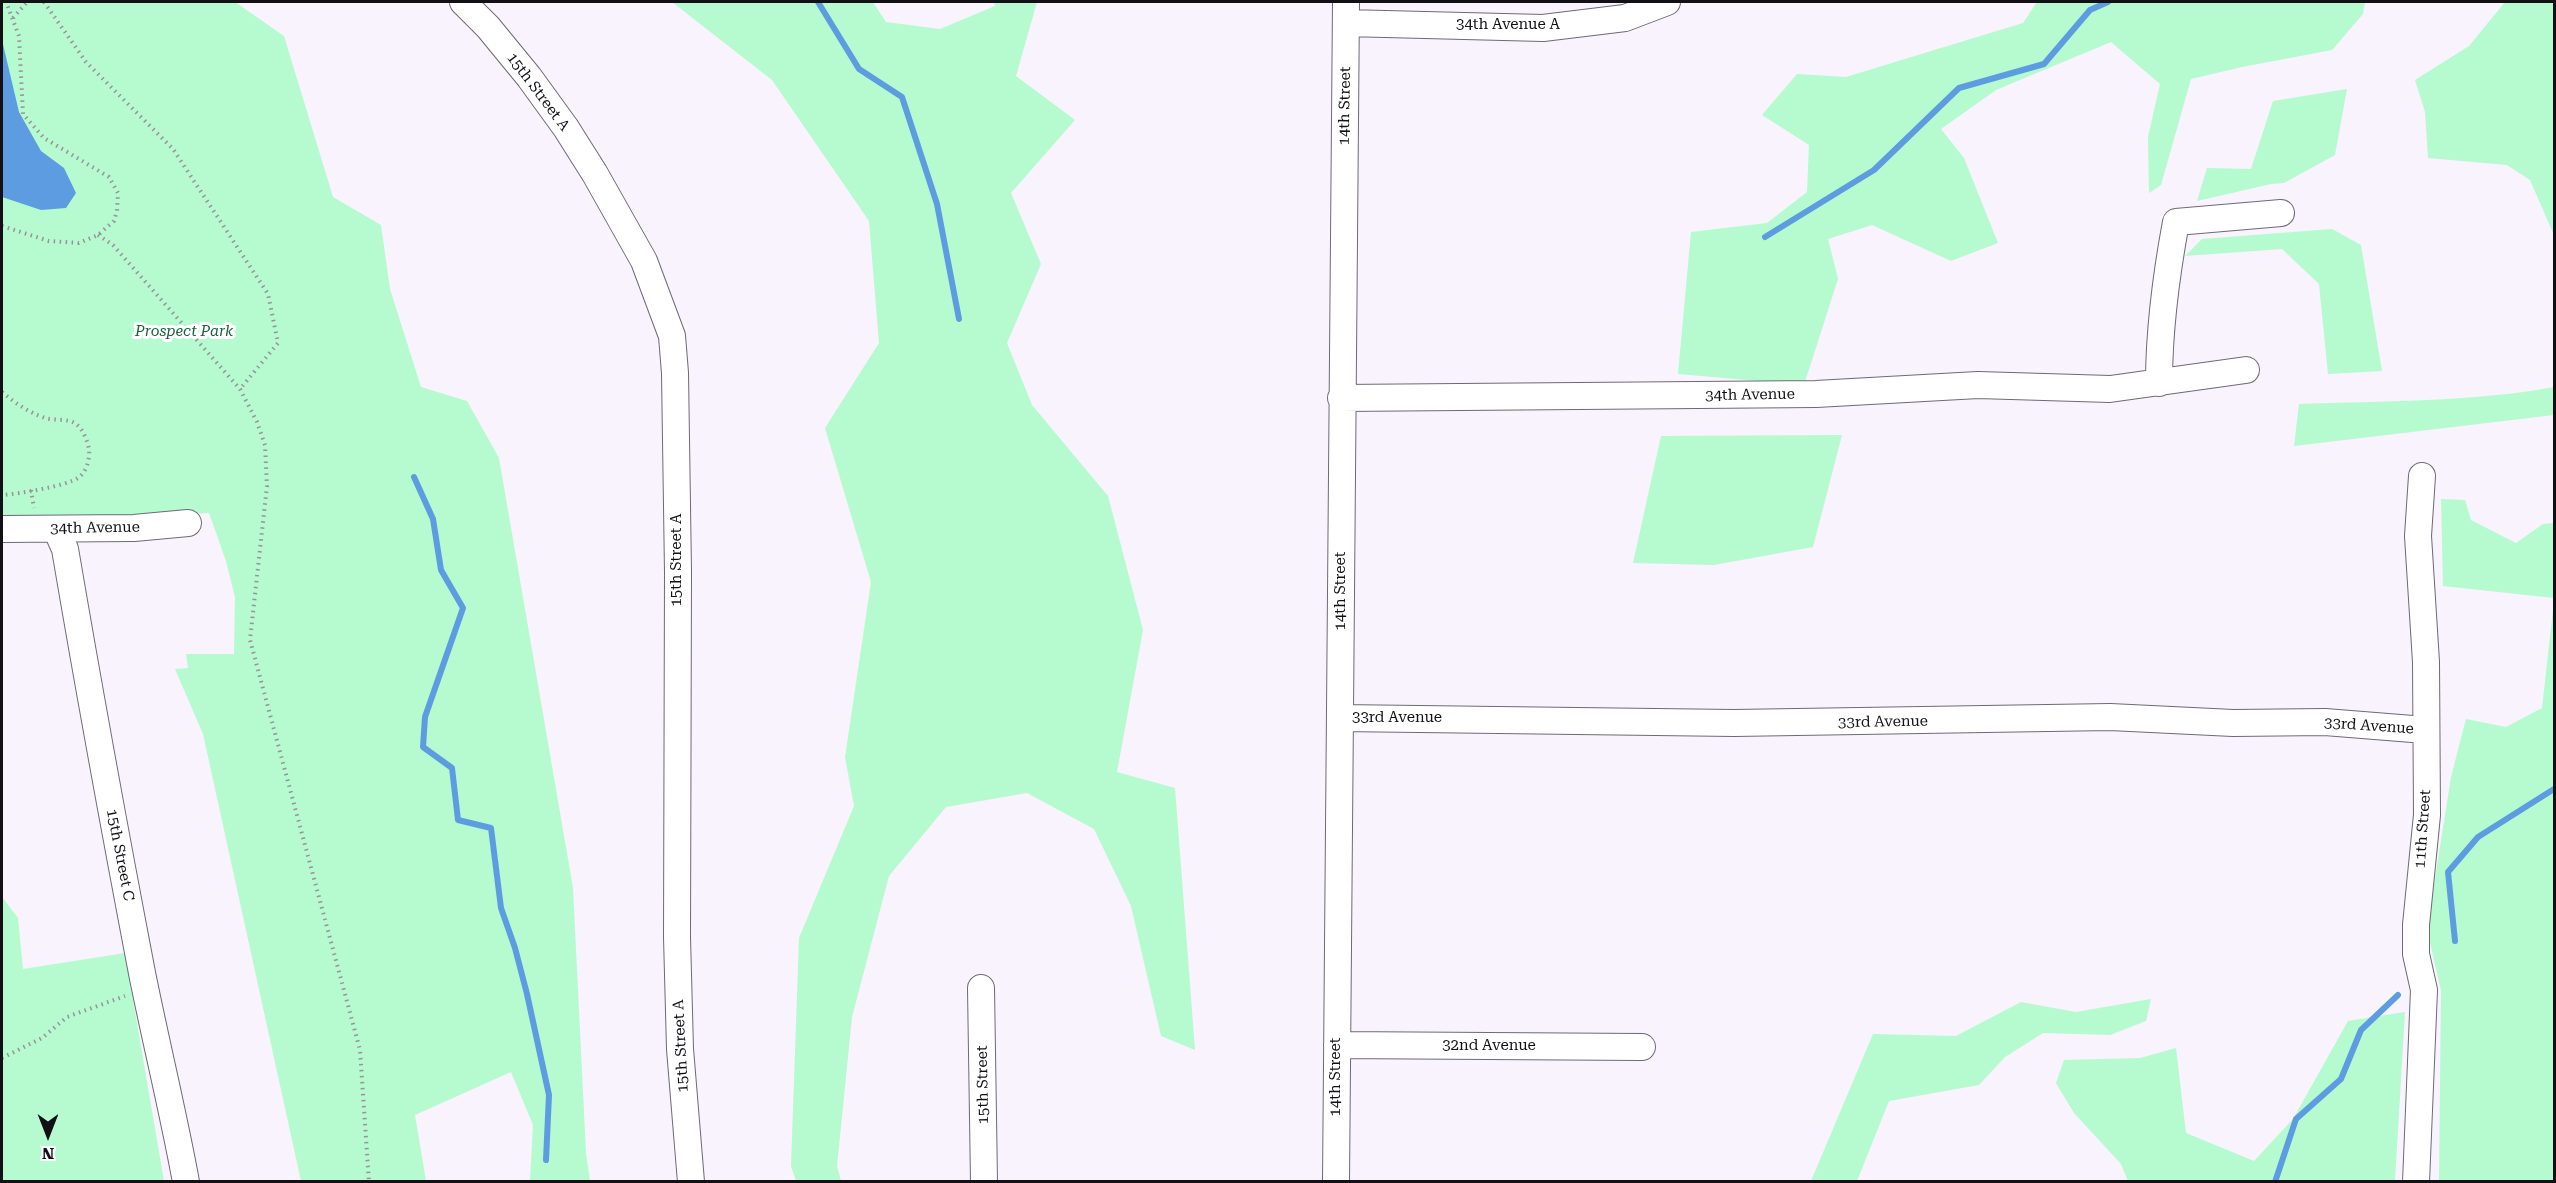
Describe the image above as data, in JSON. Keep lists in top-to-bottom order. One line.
{"streets":{"street":["34th Avenue A","15th Street A","14th Street","34th Avenue","33rd Avenue","11th Street","15th Street C","32nd Avenue","15th Street"]},"crossings":[["34th Avenue A","14th Street"],["14th Street","34th Avenue"],["14th Street","33rd Avenue"],["14th Street","32nd Avenue"],["34th Avenue","15th Street C"],["33rd Avenue","11th Street"]],"parks":["Prospect Park"],"north":"bottom"}
